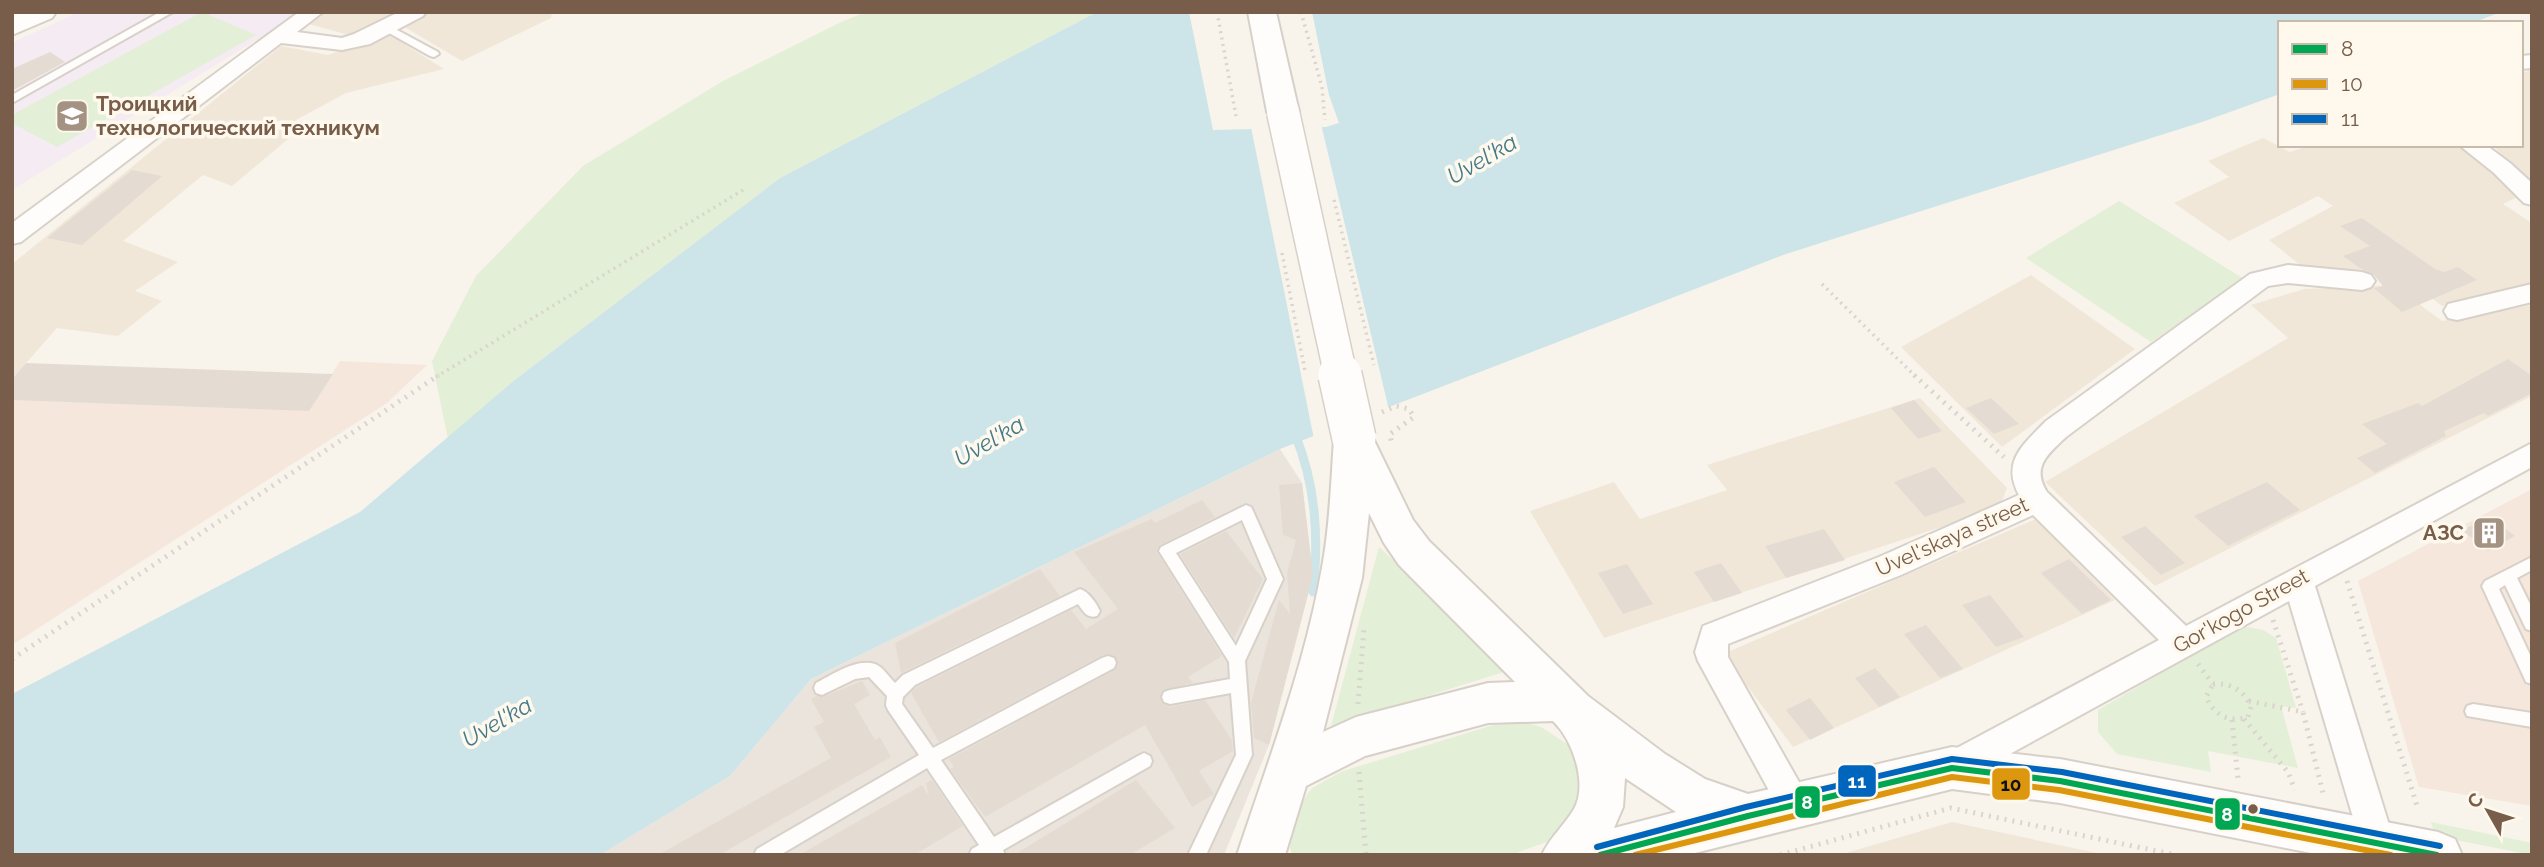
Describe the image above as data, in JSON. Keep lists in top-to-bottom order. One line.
{"streets":{"street":["Uvel'skaya street","Gor'kogo Street"]},"water":["Uvel'ka"],"places":{"school or university":["Троицкий технологический техникум"],"building":["АЗС"]},"lines":["transit line 11","transit line 8","transit line 10"],"legend":["8","10","11"],"north":"top left"}
